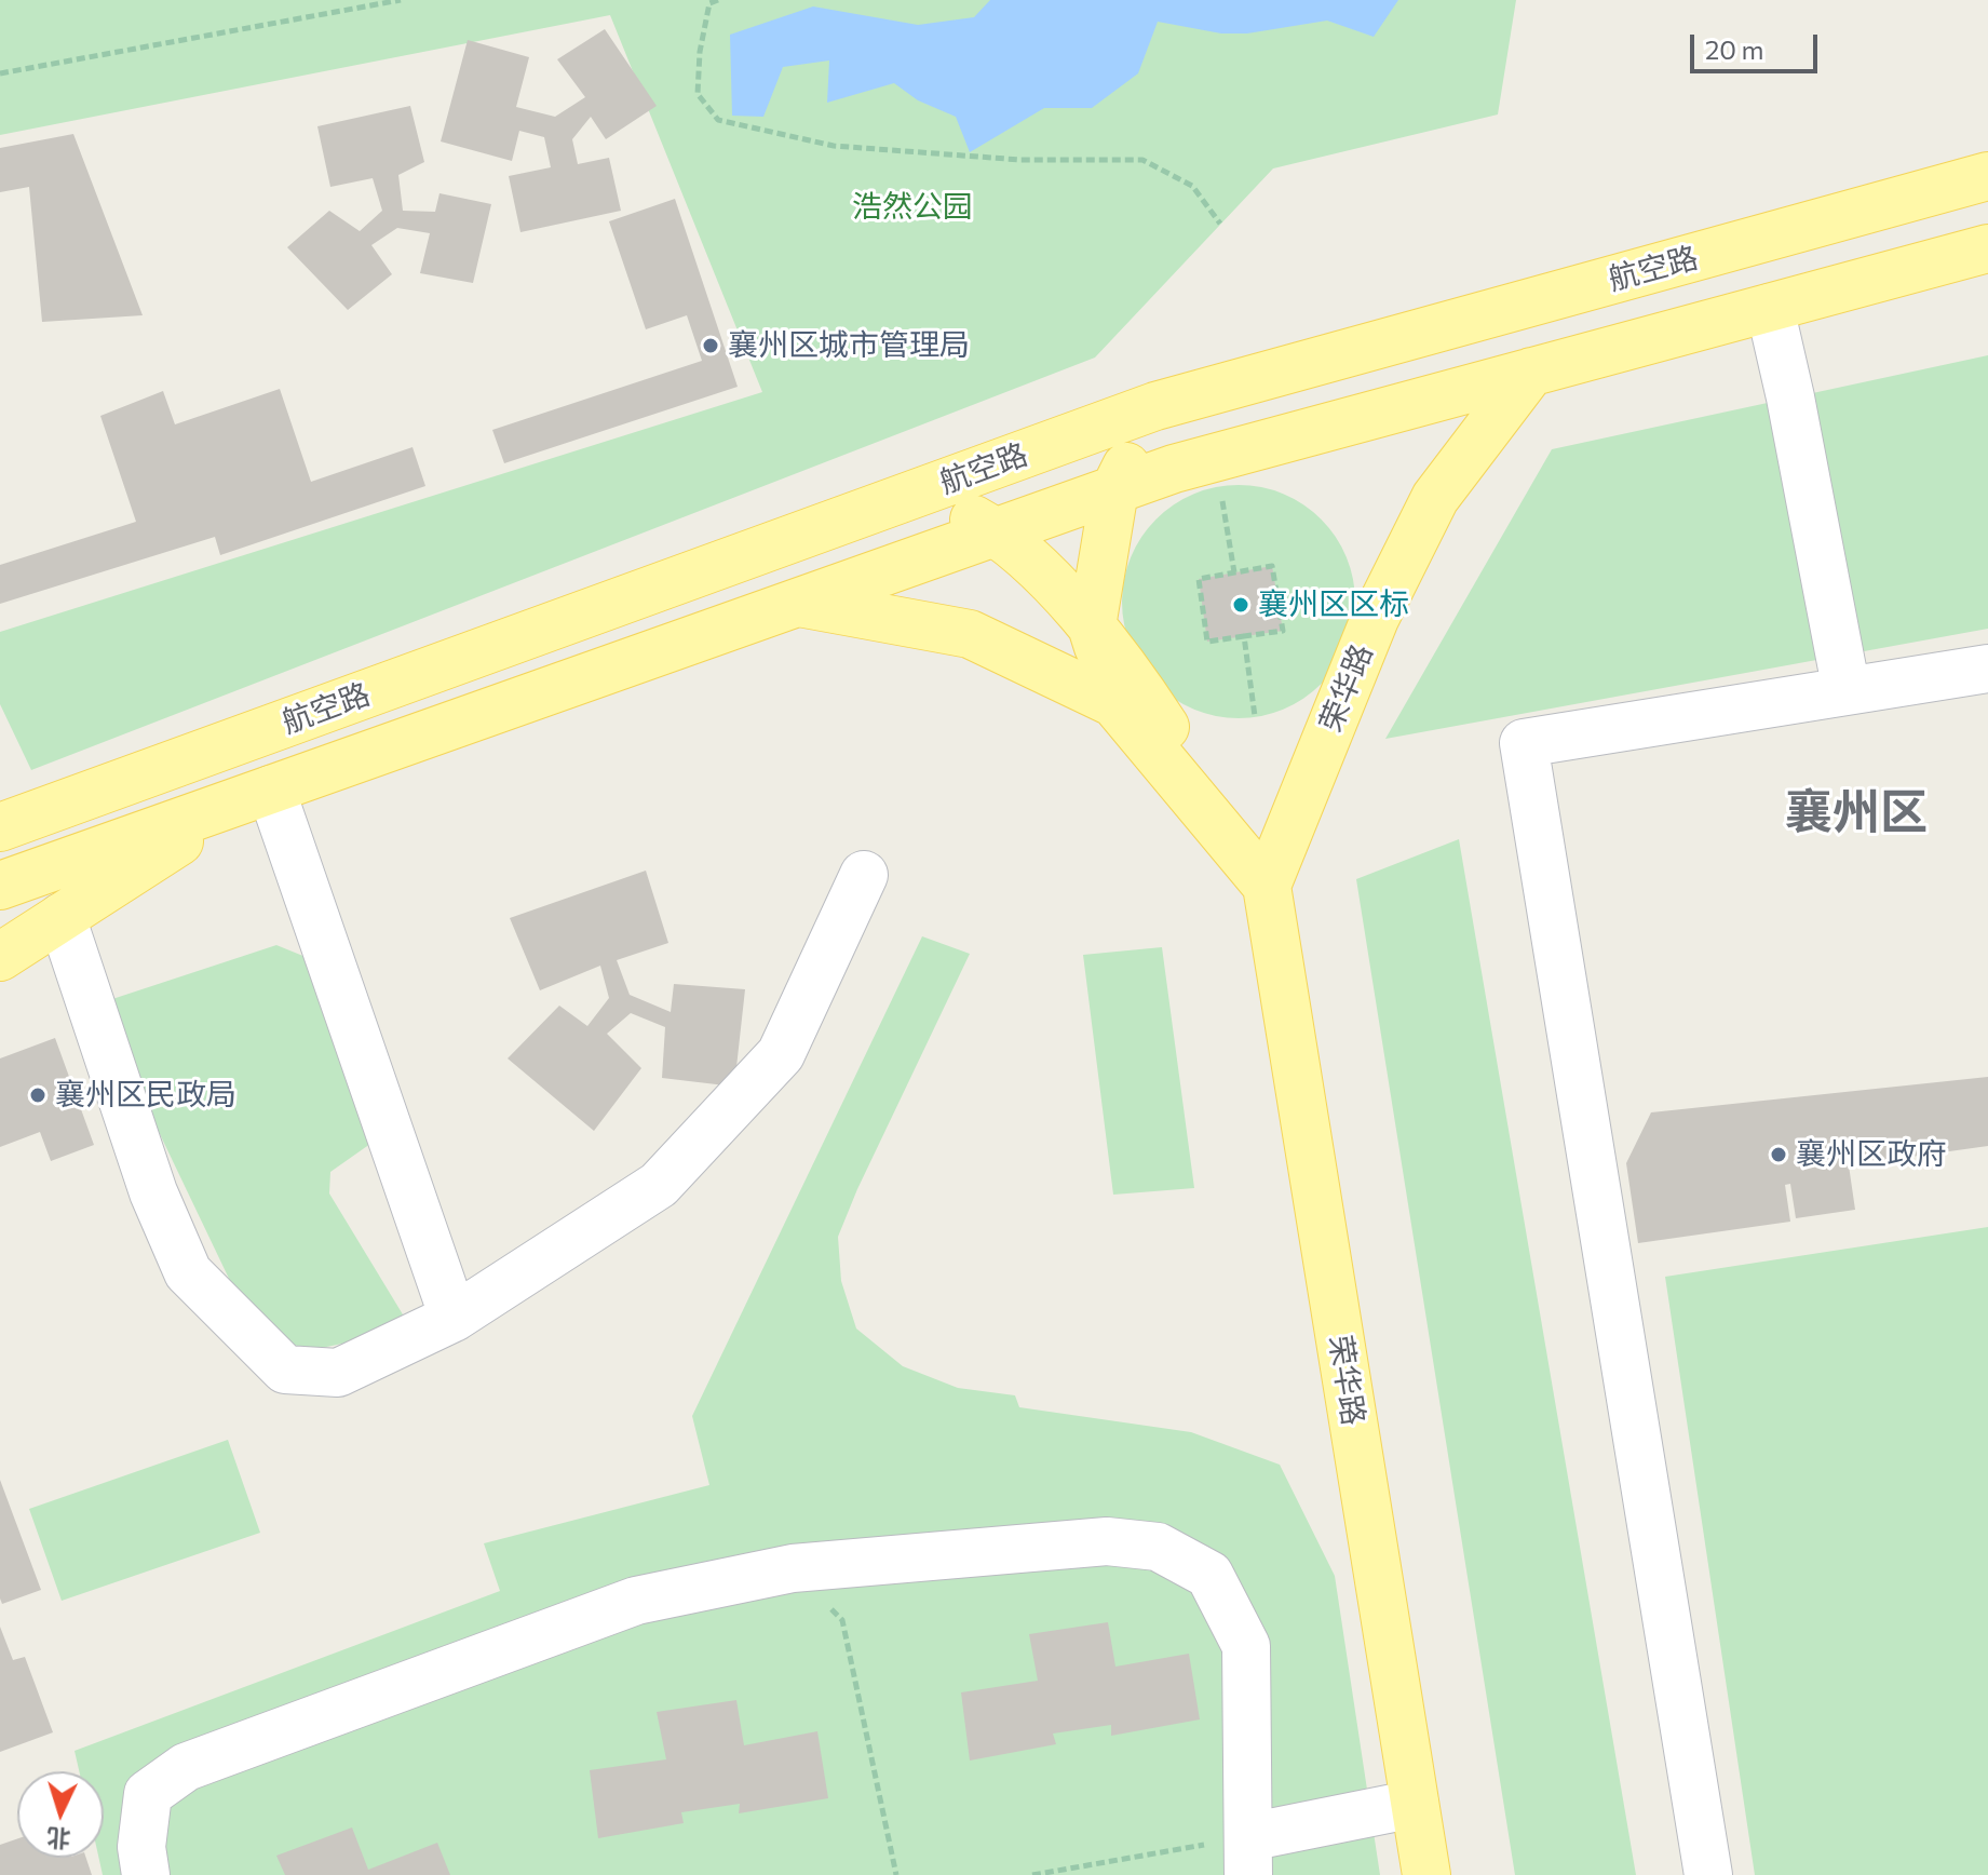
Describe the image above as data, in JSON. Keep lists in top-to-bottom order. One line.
{"streets":{"main road":["航空路","荣华路"]},"crossings":[["航空路","荣华路"]],"districts":["襄州区"],"parks":["浩然公园"],"places":["襄州区城市管理局","襄州区区标","襄州区民政局","襄州区政府"],"scale_bar":"20 m","north":"bottom"}
